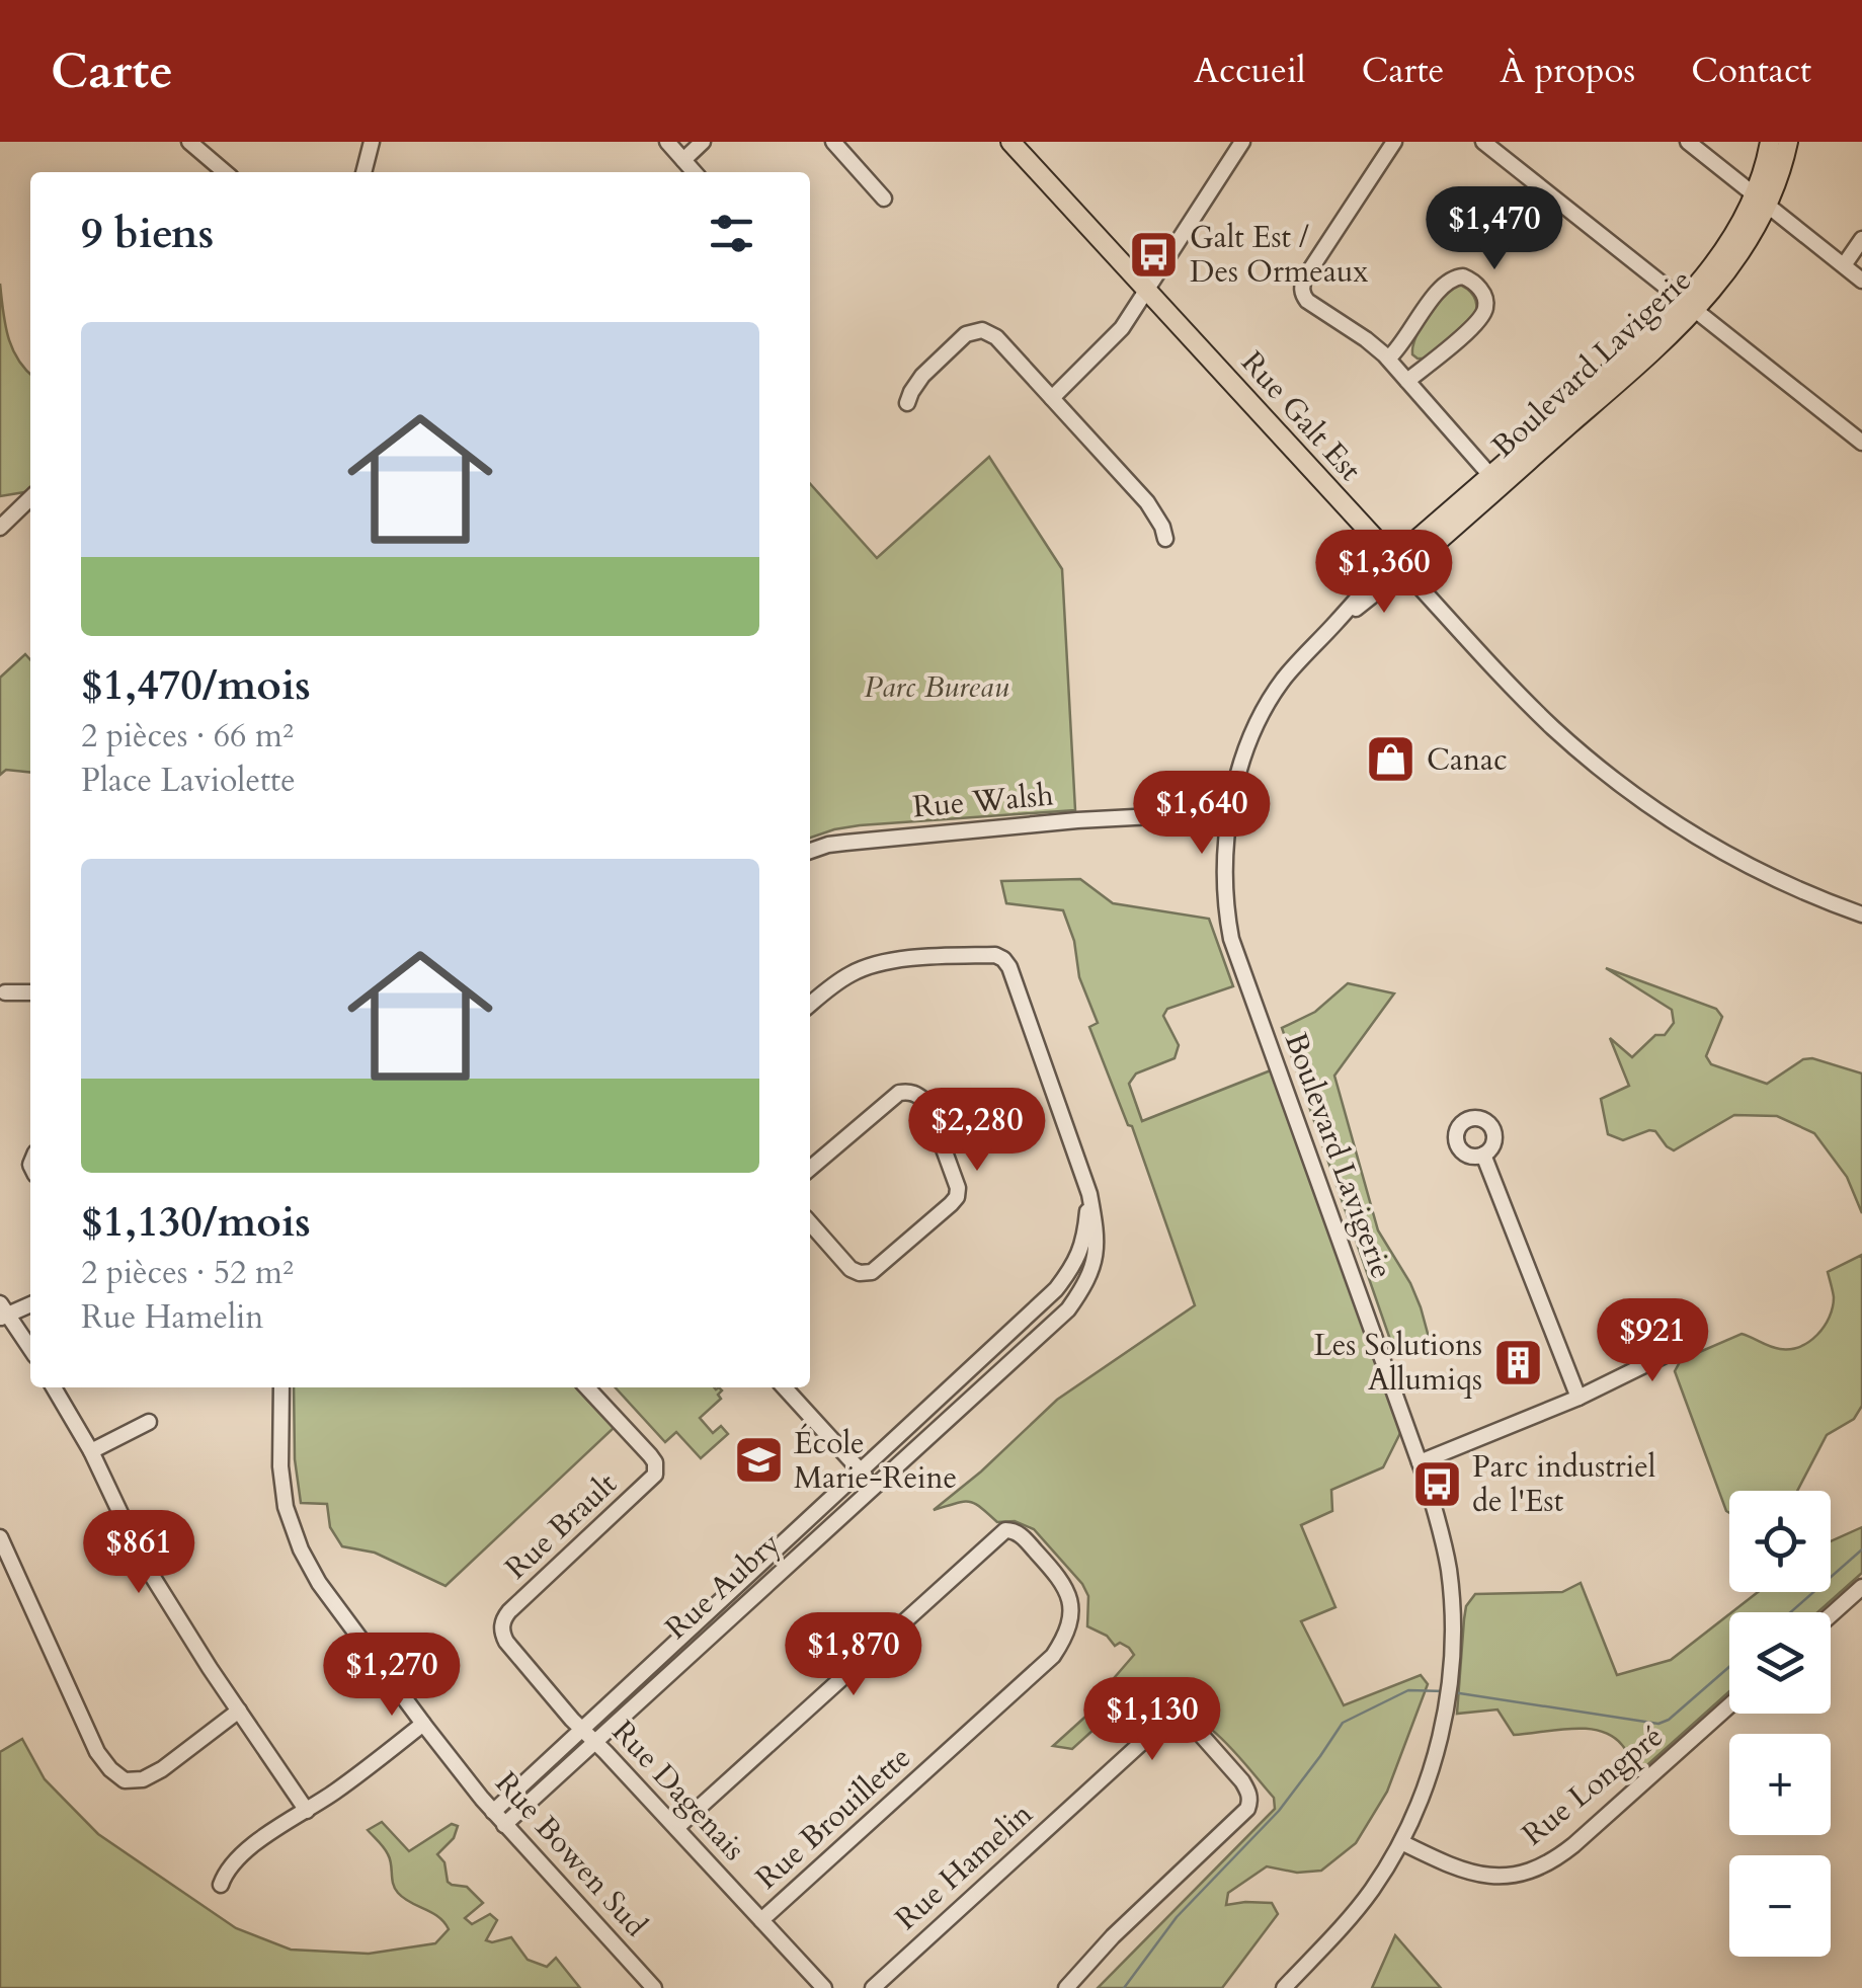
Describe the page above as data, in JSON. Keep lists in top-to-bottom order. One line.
{"streets":{"main road":["Boulevard Lavigerie","Rue Galt Est"],"street":["Rue Walsh","Rue Brault","Rue Aubry","Rue Longpré","Rue Dagenais","Rue Brouillette","Rue Bowen Sud","Rue Hamelin"]},"crossings":[["Boulevard Lavigerie","Rue Galt Est"],["Boulevard Lavigerie","Rue Walsh"],["Boulevard Lavigerie","Rue Longpré"],["Rue Brault","Rue Dagenais"],["Rue Aubry","Rue Dagenais"],["Rue Aubry","Rue Bowen Sud"],["Rue Dagenais","Rue Brouillette"]],"parks":["Parc Bureau"],"places":{"bus stop":["Galt Est / Des Ormeaux","Parc industriel de l'Est"],"shop":["Canac"],"building":["Les Solutions Allumiqs"],"school or university":["École Marie-Reine"]},"page":{"header":"Carte","nav":["Accueil","Carte","À propos","Contact"],"heading":"9 biens","price":["$1,470","$1,360","$1,640","$2,280","$921","$861","$1,870","$1,270","$1,130"],"list":[{"name":"$1,470/mois","note":"2 pièces · 66 m² · Place Laviolette"},{"name":"$1,130/mois","note":"2 pièces · 52 m² · Rue Hamelin"}],"map_buttons":["+","−"]}}
